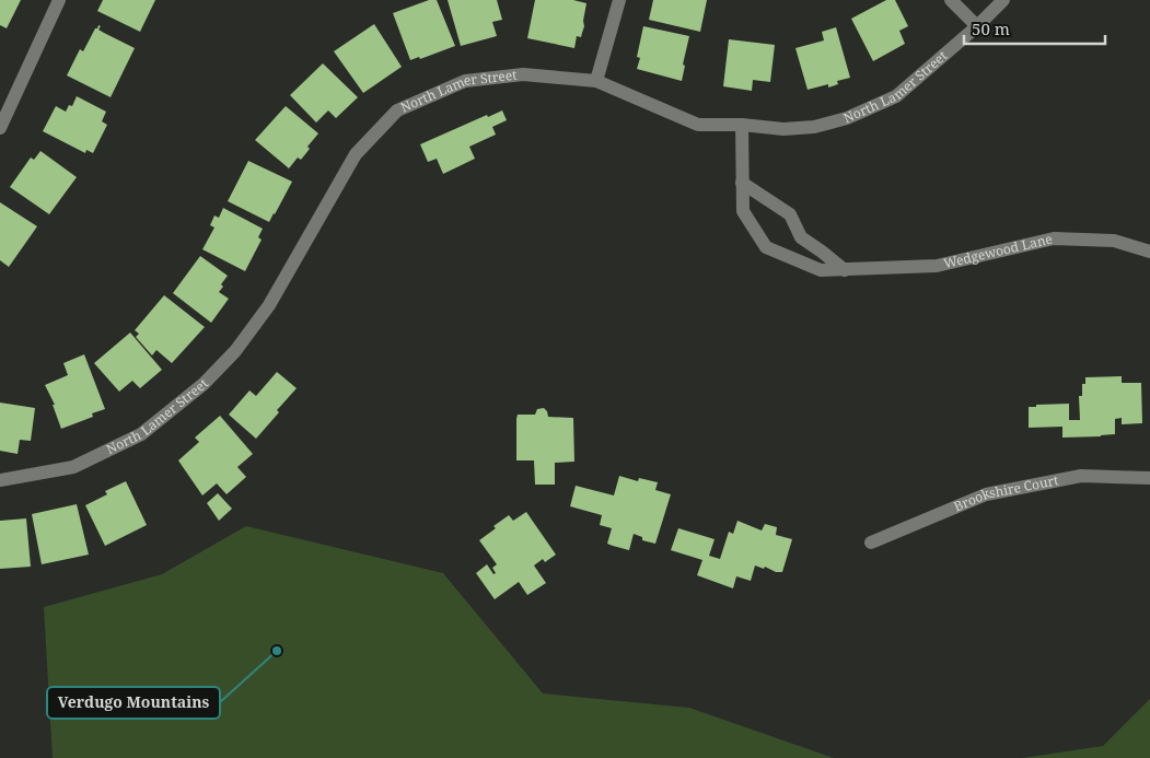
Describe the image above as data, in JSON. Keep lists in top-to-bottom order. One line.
{"streets":{"street":["North Lamer Street","Wedgewood Lane","Brookshire Court"]},"crossings":[["North Lamer Street","Wedgewood Lane"]],"places":["Verdugo Mountains"],"scale_bar":"50 m"}
